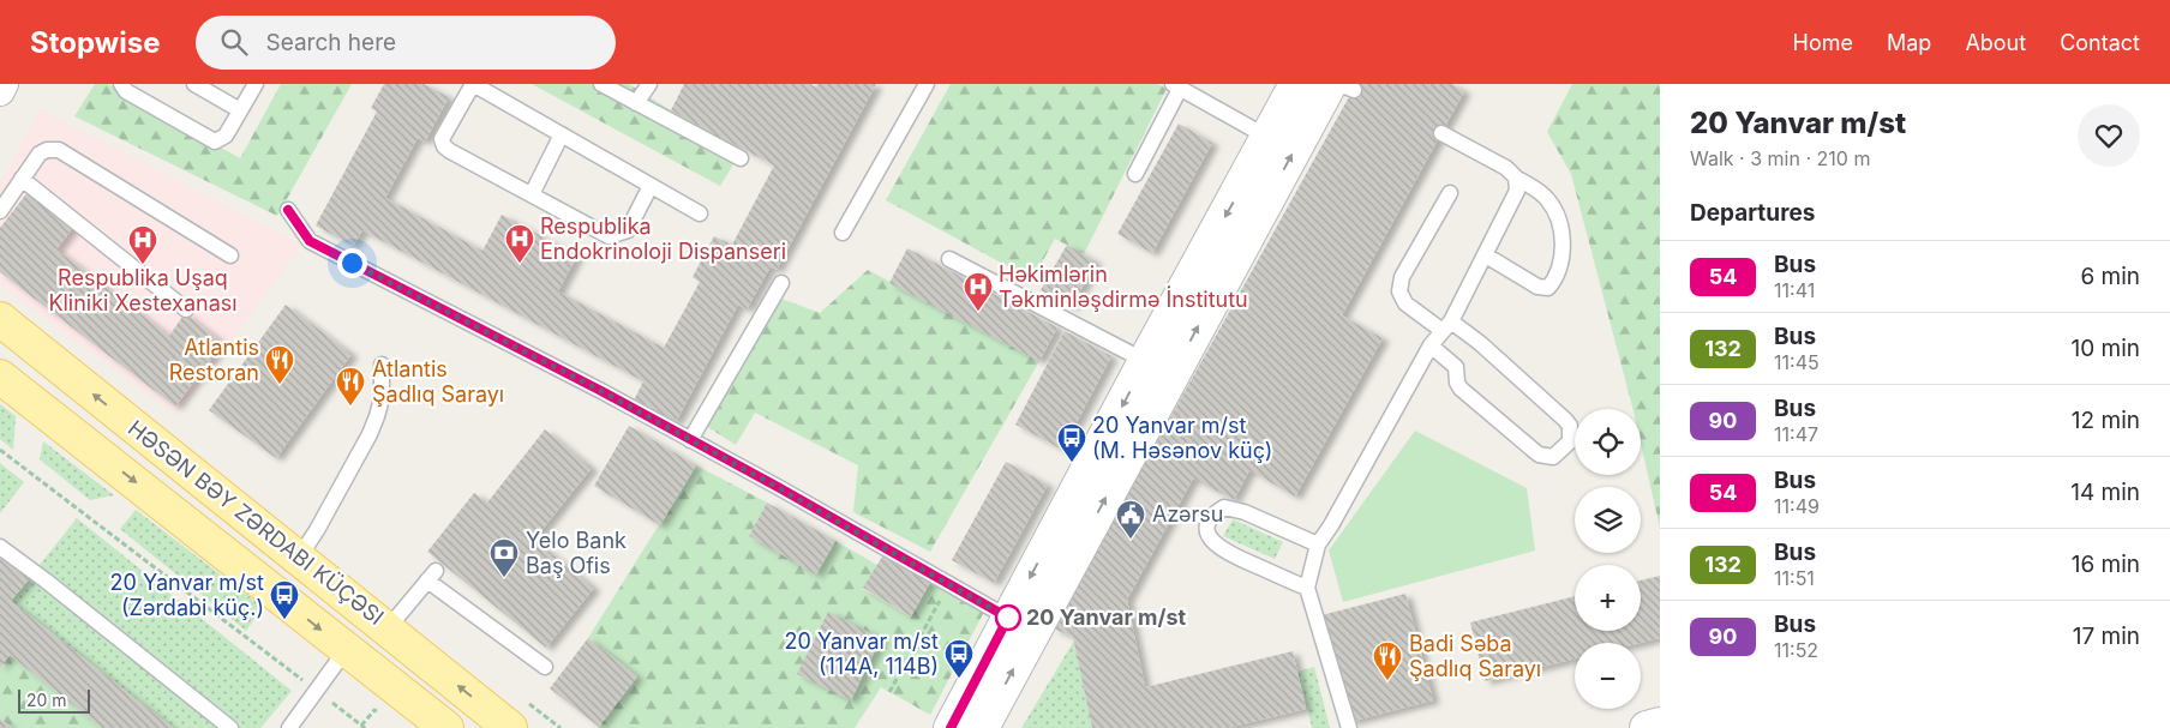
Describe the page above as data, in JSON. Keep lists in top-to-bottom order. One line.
{"streets":{"main road":["HƏSƏN BƏY ZƏRDABI KÜÇƏSI"]},"places":{"hospital":["Respublika Endokrinoloji Dispanseri","Respublika Uşaq Kliniki Xestexanası","Həkimlərin Təkminləşdirmə İnstitutu"],"restaurant":["Atlantis Restoran","Atlantis Şadlıq Sarayı","Badi Səba Şadlıq Sarayı"],"bus stop":["20 Yanvar m/st (M. Həsənov küç)","20 Yanvar m/st (Zərdabi küç.)","20 Yanvar m/st (114A, 114B)"],"public building":["Azərsu"],"bank":["Yelo Bank Baş Ofis"],"other":["20 Yanvar m/st"]},"lines":["bus line 54"],"scale_bar":"20 m","page":{"header":"Stopwise","search":"Search here","nav":["Home","Map","About","Contact"],"heading":[["20 Yanvar m/st","Walk · 3 min · 210 m"],"Departures"],"list":[{"mark":"54","name":"Bus","note":"11:41","value":"6 min"},{"mark":"132","name":"Bus","note":"11:45","value":"10 min"},{"mark":"90","name":"Bus","note":"11:47","value":"12 min"},{"mark":"54","name":"Bus","note":"11:49","value":"14 min"},{"mark":"132","name":"Bus","note":"11:51","value":"16 min"},{"mark":"90","name":"Bus","note":"11:52","value":"17 min"}],"map_buttons":["+","−"],"scale":"20 m"}}
